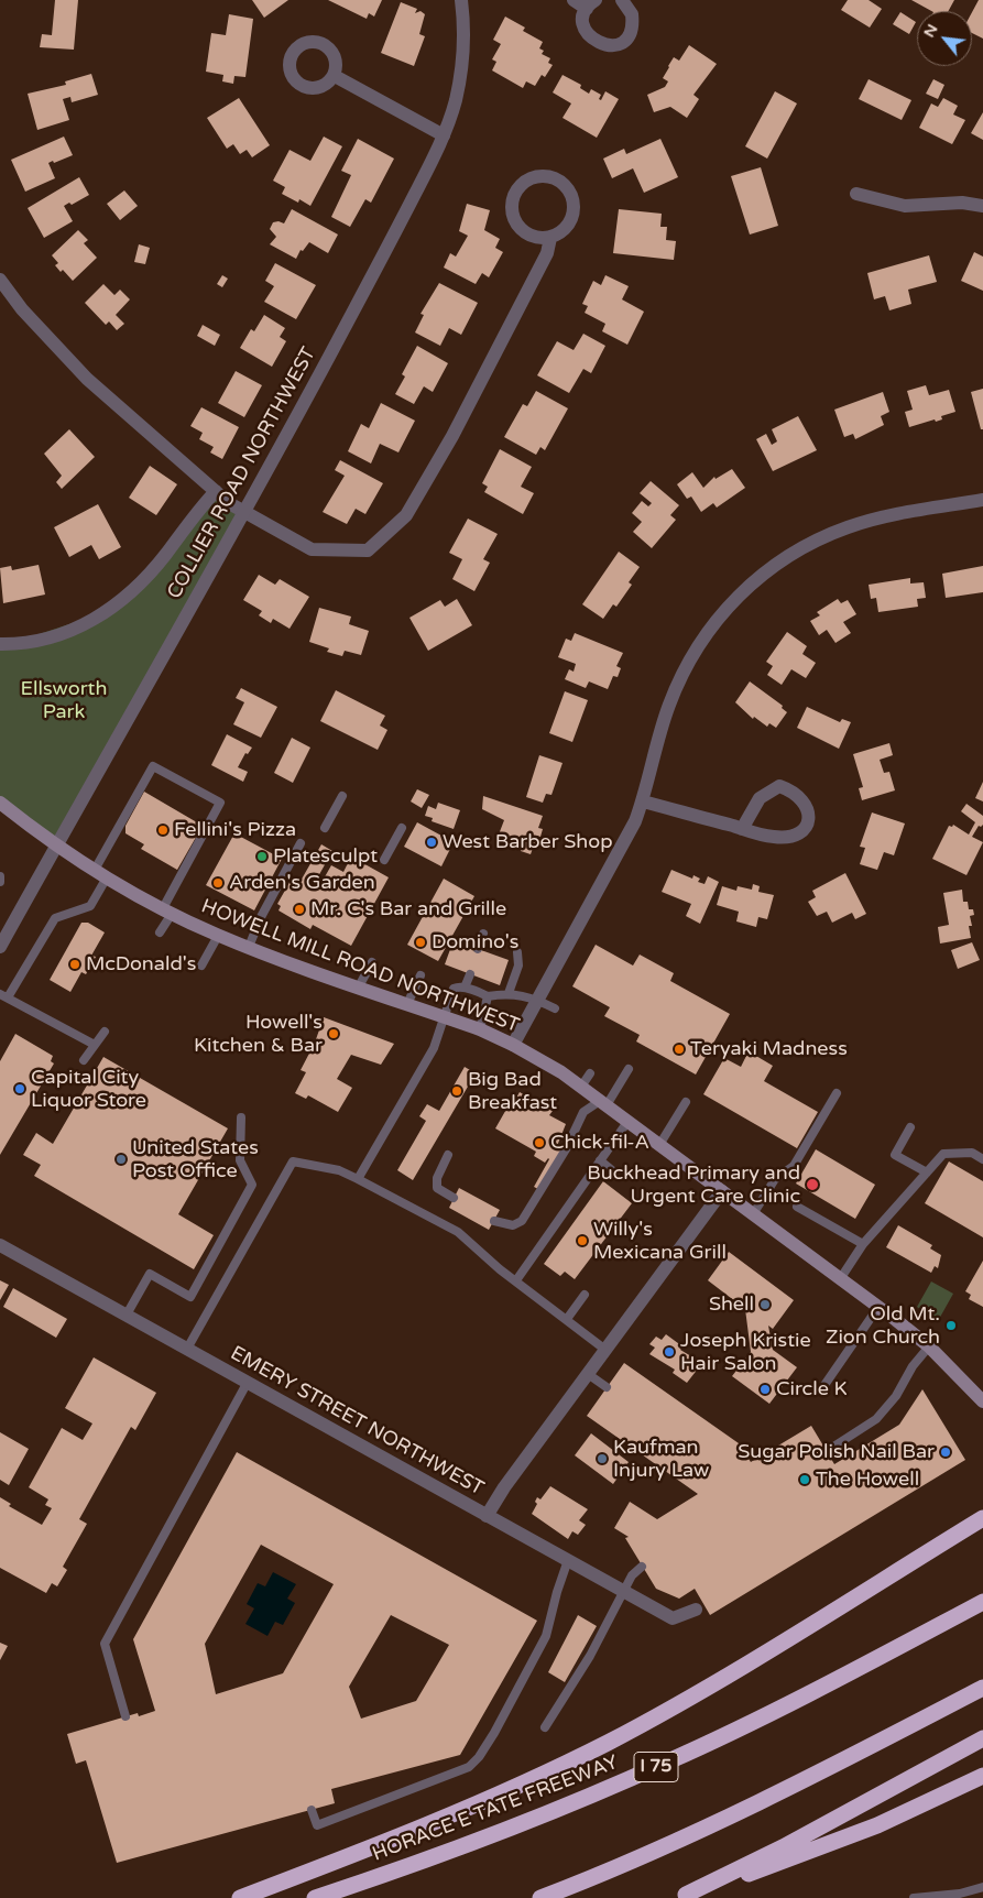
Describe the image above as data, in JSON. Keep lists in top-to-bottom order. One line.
{"streets":{"highway":["I 75","HORACE E TATE FREEWAY"],"main road":["HOWELL MILL ROAD NORTHWEST"],"street":["COLLIER ROAD NORTHWEST","EMERY STREET NORTHWEST"]},"crossings":[["COLLIER ROAD NORTHWEST","HOWELL MILL ROAD NORTHWEST"]],"parks":["Ellsworth Park"],"places":["Fellini's Pizza","West Barber Shop","Platesculpt","Arden's Garden","Mr. C's Bar and Grille","Domino's","McDonald's","Howell's Kitchen & Bar","Teryaki Madness","Capital City Liquor Store","Big Bad Breakfast","Chick-fil-A","United States Post Office","Buckhead Primary and Urgent Care Clinic","Willy's Mexicana Grill","Shell","Old Mt. Zion Church","Joseph Kristie Hair Salon","Circle K","Sugar Polish Nail Bar","Kaufman Injury Law","The Howell"],"north":"top left"}
